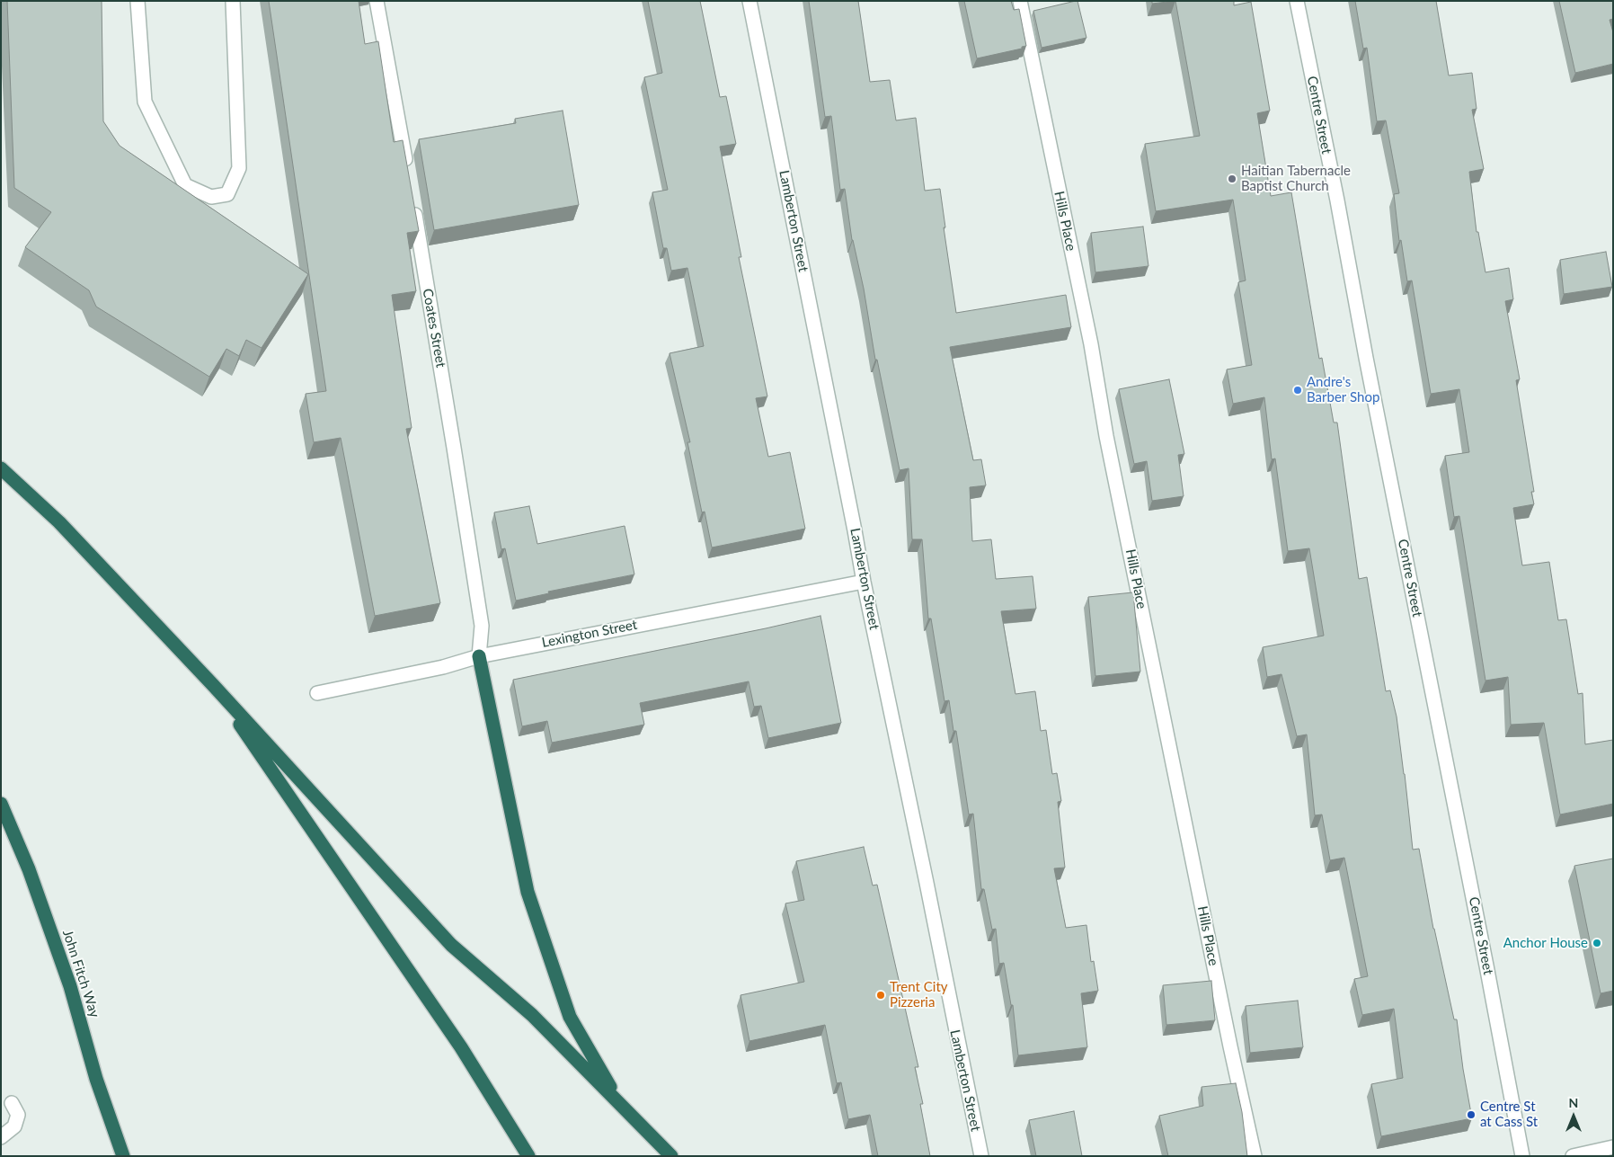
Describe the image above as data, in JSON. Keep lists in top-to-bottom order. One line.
{"streets":{"highway":["John Fitch Way"],"street":["Centre Street","Lamberton Street","Hills Place","Coates Street","Lexington Street"]},"crossings":[["Lamberton Street","Lexington Street"],["Coates Street","Lexington Street"]],"places":["Haitian Tabernacle Baptist Church","Andre's Barber Shop","Anchor House","Trent City Pizzeria","Centre St at Cass St"],"north":"top"}
